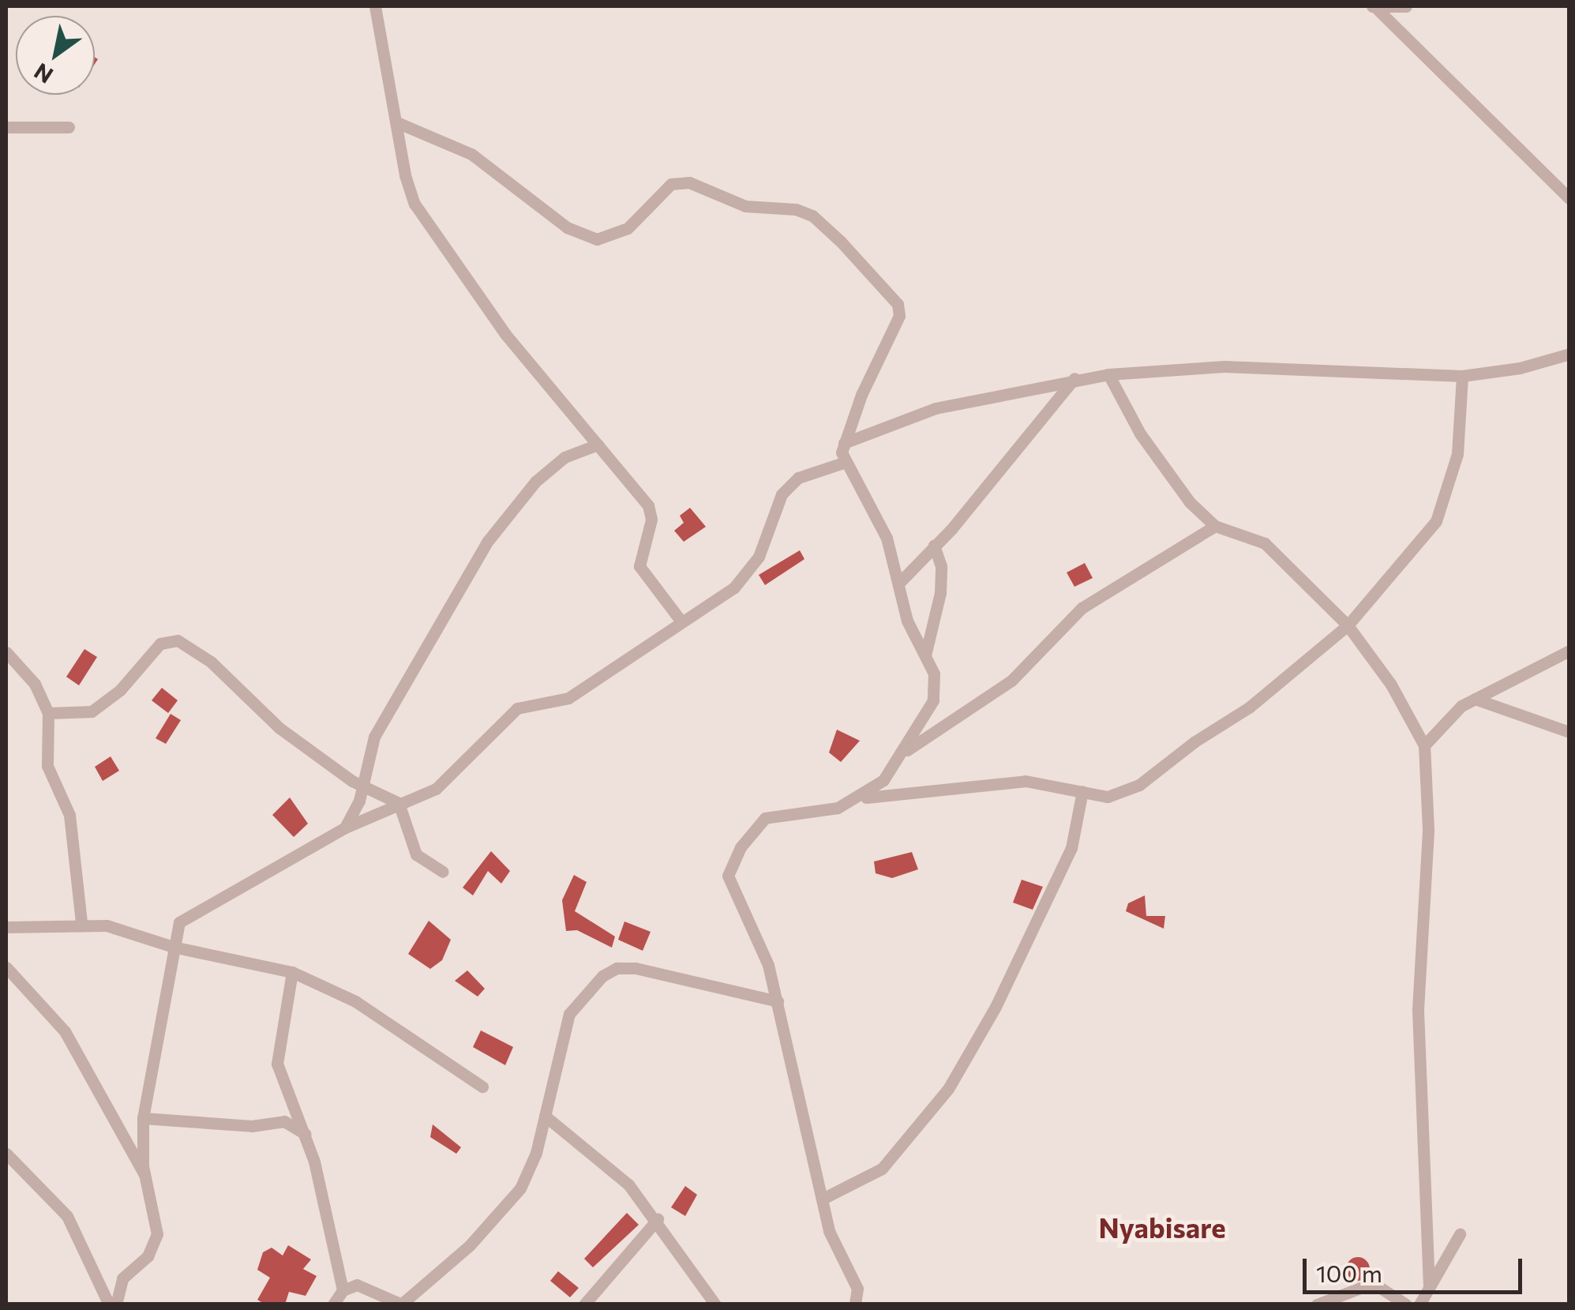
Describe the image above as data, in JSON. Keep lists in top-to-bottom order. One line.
{"districts":["Nyabisare"],"scale_bar":"100 m","north":"bottom left"}
